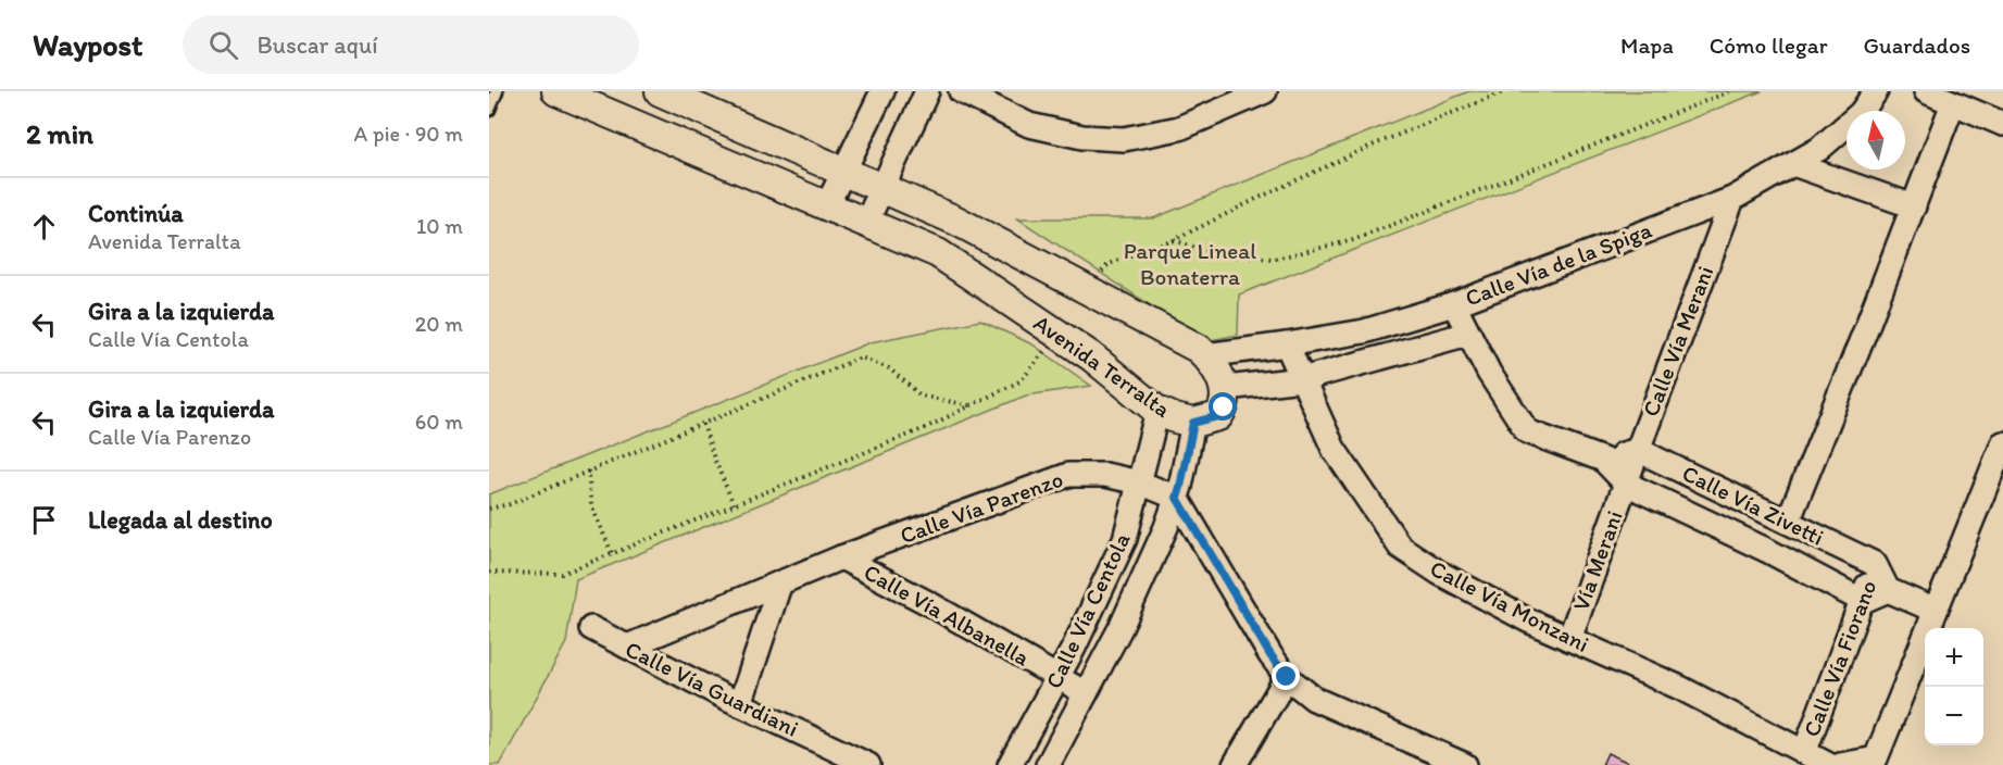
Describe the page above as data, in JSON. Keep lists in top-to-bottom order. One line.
{"streets":{"street":["Calle Vía de la Spiga","Calle Vía Merani","Avenida Terralta","Calle Vía Zivetti","Calle Vía Parenzo","Vía Merani","Calle Vía Monzani","Calle Vía Centola","Calle Vía Albanella","Calle Vía Fiorano","Calle Vía Guardiani"]},"crossings":[["Calle Vía de la Spiga","Calle Vía Merani"],["Calle Vía de la Spiga","Avenida Terralta"],["Calle Vía de la Spiga","Calle Vía Zivetti"],["Calle Vía de la Spiga","Calle Vía Monzani"],["Calle Vía Merani","Calle Vía Zivetti"],["Calle Vía Merani","Vía Merani"],["Avenida Terralta","Calle Vía Centola"],["Calle Vía Zivetti","Vía Merani"],["Calle Vía Zivetti","Calle Vía Fiorano"],["Calle Vía Parenzo","Calle Vía Centola"],["Calle Vía Parenzo","Calle Vía Albanella"],["Calle Vía Parenzo","Calle Vía Guardiani"],["Vía Merani","Calle Vía Monzani"],["Calle Vía Monzani","Calle Vía Fiorano"],["Calle Vía Centola","Calle Vía Albanella"]],"parks":["Parque Lineal Bonaterra"],"north":"top","page":{"header":"Waypost","search":"Buscar aquí","nav":["Mapa","Cómo llegar","Guardados"],"heading":["2 min","A pie · 90 m"],"list":[["Continúa","Avenida Terralta","10 m"],["Gira a la izquierda","Calle Vía Centola","20 m"],["Gira a la izquierda","Calle Vía Parenzo","60 m"],"Llegada al destino"],"map_buttons":["+","−"]}}
